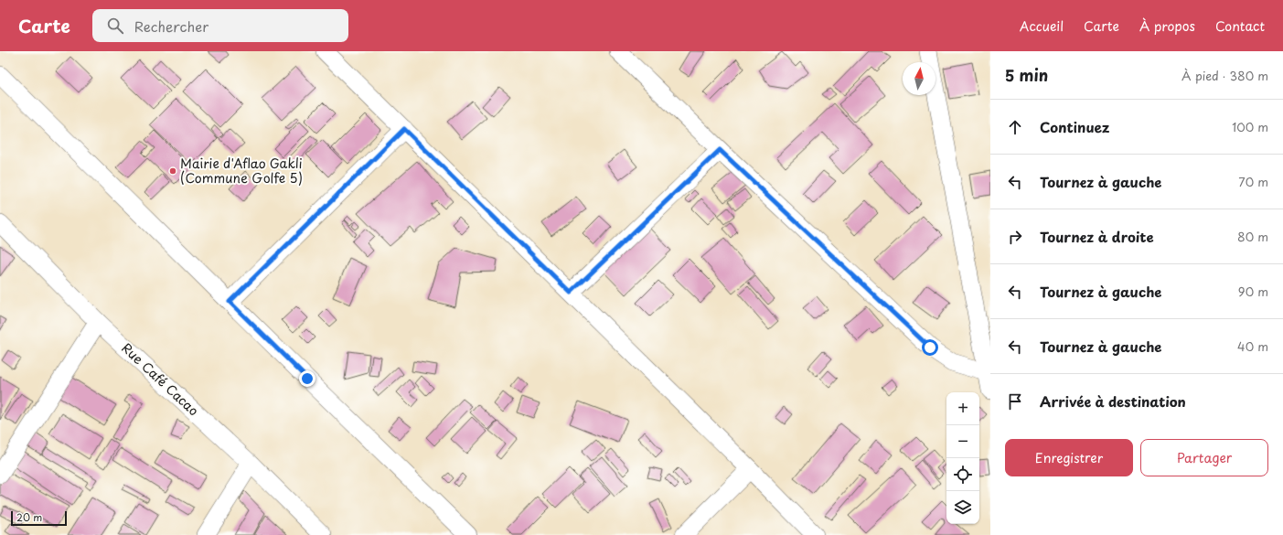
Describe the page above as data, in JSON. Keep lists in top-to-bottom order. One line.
{"streets":{"street":["Rue Café Cacao"]},"places":["Mairie d'Aflao Gakli (Commune Golfe 5)"],"scale_bar":"20 m","north":"top","page":{"header":"Carte","search":"Rechercher","nav":["Accueil","Carte","À propos","Contact"],"heading":["5 min","À pied · 380 m"],"list":[["Continuez","100 m"],["Tournez à gauche","70 m"],["Tournez à droite","80 m"],["Tournez à gauche","90 m"],["Tournez à gauche","40 m"],"Arrivée à destination"],"map_buttons":["+","−"],"buttons":["Enregistrer","Partager"],"scale":"20 m"}}
